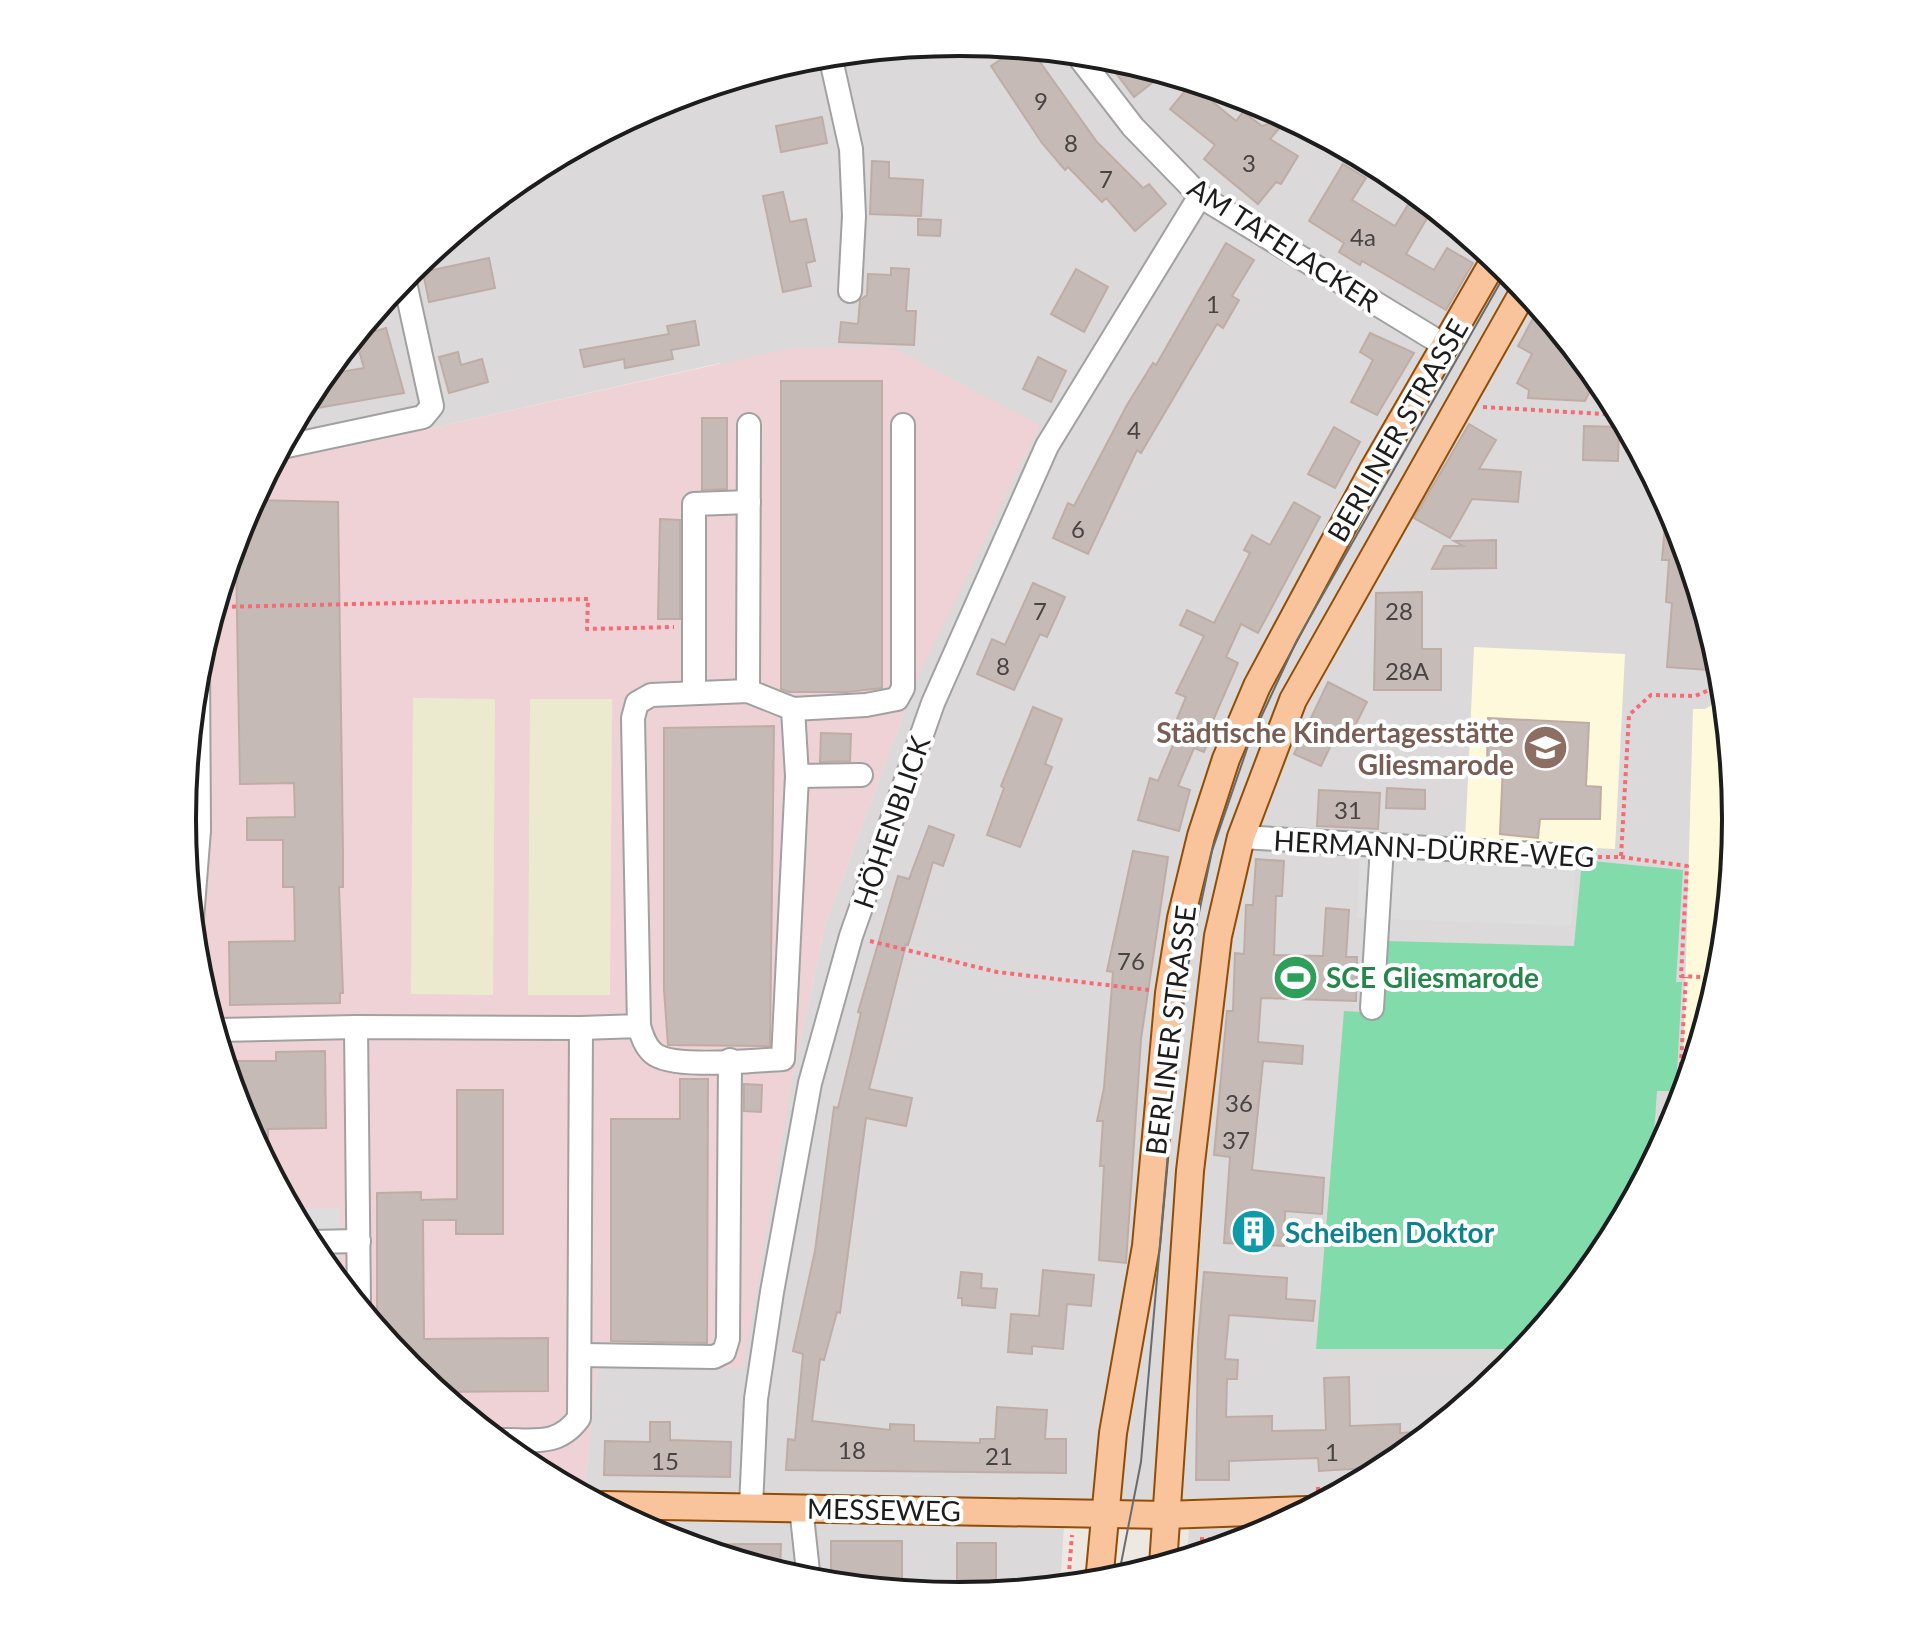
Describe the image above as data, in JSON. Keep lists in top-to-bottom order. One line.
{"streets":{"main road":["BERLINER STRASSE","MESSEWEG"],"street":["AM TAFELACKER","HÖHENBLICK","HERMANN-DÜRRE-WEG"]},"crossings":[["AM TAFELACKER","BERLINER STRASSE"],["AM TAFELACKER","HÖHENBLICK"],["BERLINER STRASSE","HERMANN-DÜRRE-WEG"],["BERLINER STRASSE","MESSEWEG"],["HÖHENBLICK","MESSEWEG"]],"places":{"school or university":["Städtische Kindertagesstätte Gliesmarode"],"sports":["SCE Gliesmarode"],"building":["Scheiben Doktor"]},"house_numbers":["9","8","3","7","4a","1","4","6","7","28","8","28A","31","76","36","37","18","1","21","15"]}
